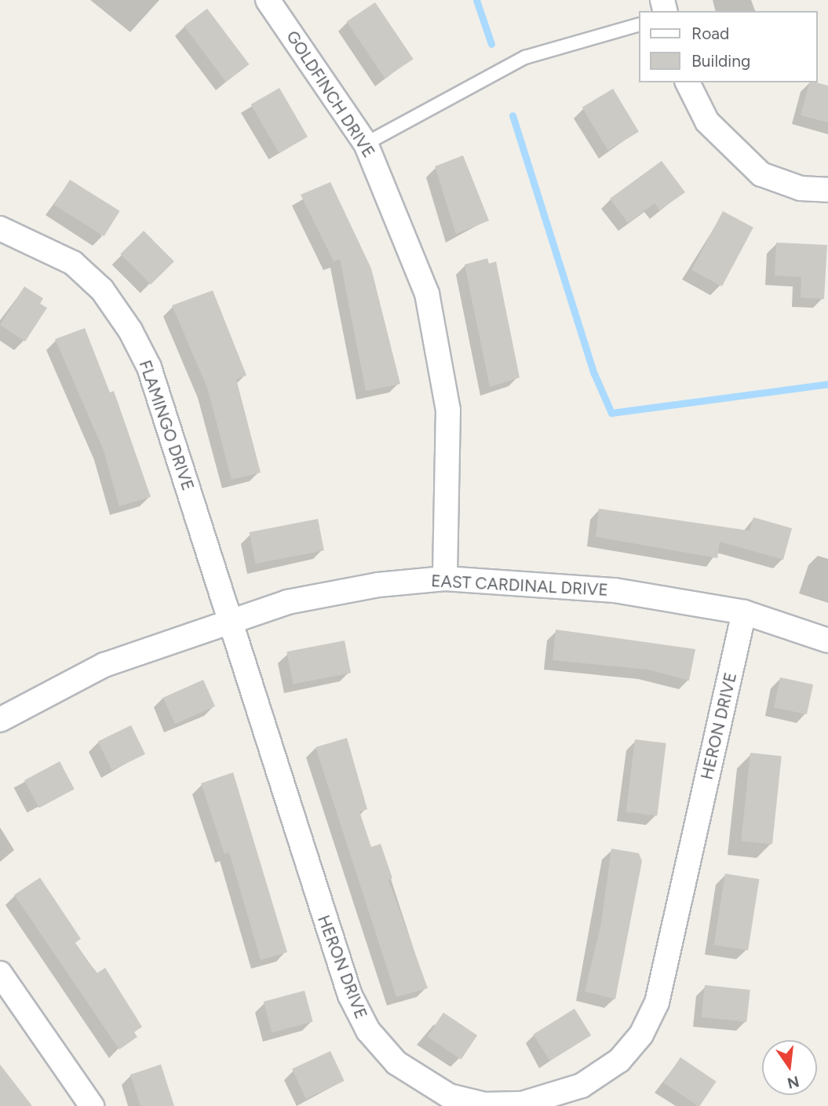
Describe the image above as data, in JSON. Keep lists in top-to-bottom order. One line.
{"streets":{"street":["GOLDFINCH DRIVE","FLAMINGO DRIVE","EAST CARDINAL DRIVE","HERON DRIVE"]},"crossings":[["GOLDFINCH DRIVE","EAST CARDINAL DRIVE"],["FLAMINGO DRIVE","EAST CARDINAL DRIVE"],["FLAMINGO DRIVE","HERON DRIVE"],["EAST CARDINAL DRIVE","HERON DRIVE"]],"legend":["Road","Building"],"north":"bottom"}
